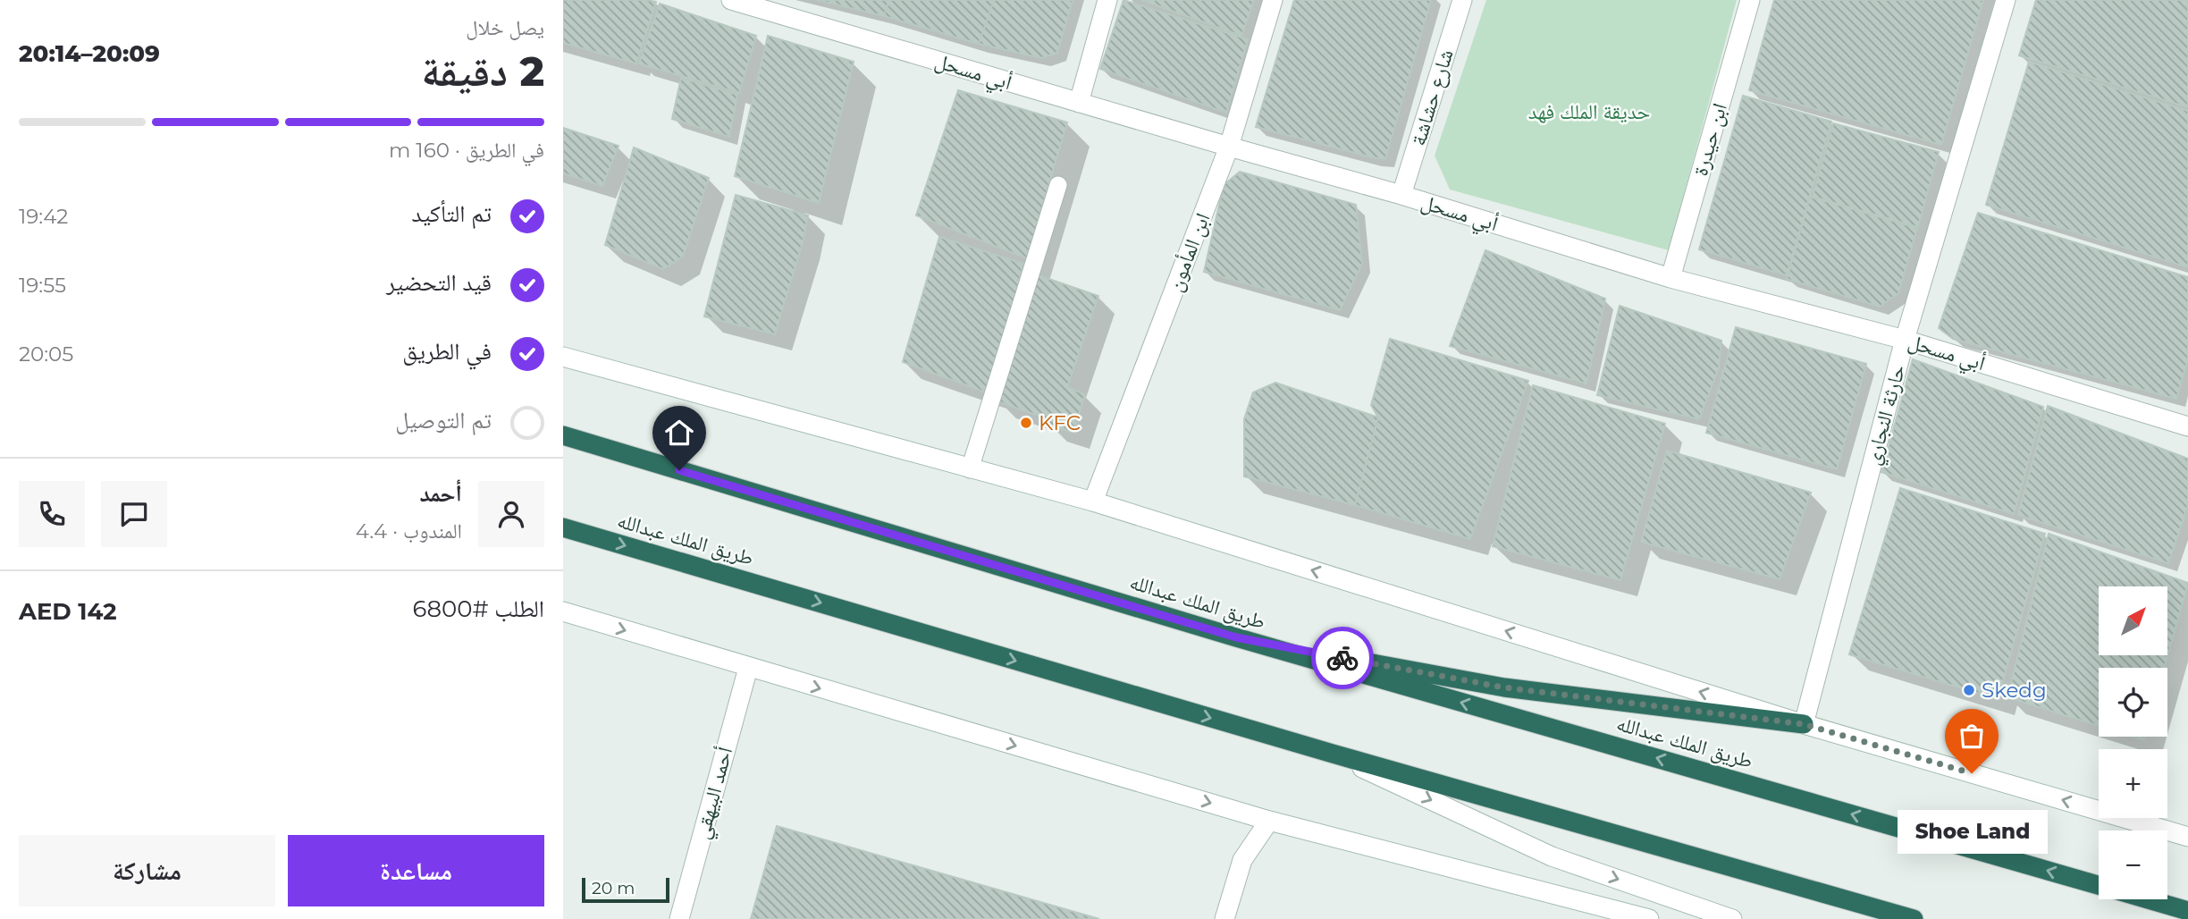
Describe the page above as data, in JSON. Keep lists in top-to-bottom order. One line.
{"streets":{"highway":["طريق الملك عبدالله"],"street":["أبي مسحل","شارع حشاشة","ابن حيدرة","ابن المأمون","حارثة النجاري","أحمد البيهقي"]},"crossings":[["أبي مسحل","شارع حشاشة"],["أبي مسحل","ابن حيدرة"],["أبي مسحل","ابن المأمون"],["أبي مسحل","حارثة النجاري"]],"parks":["حديقة الملك فهد"],"places":["KFC","Skedg","Shoe Land"],"scale_bar":"20 m","north":"top right","page":{"heading":["2 دقيقة","يصل خلال","20:09–20:14"],"panel":["أحمد","المندوب · 4.4","الطلب #6800","AED 142"],"bar":"في الطريق · 160 m","list":[["تم التأكيد","19:42"],["قيد التحضير","19:55"],["في الطريق","20:05"],"تم التوصيل"],"map_buttons":["+","−"],"bubble":"Shoe Land","buttons":["مساعدة","مشاركة"],"scale":"20 m"}}
